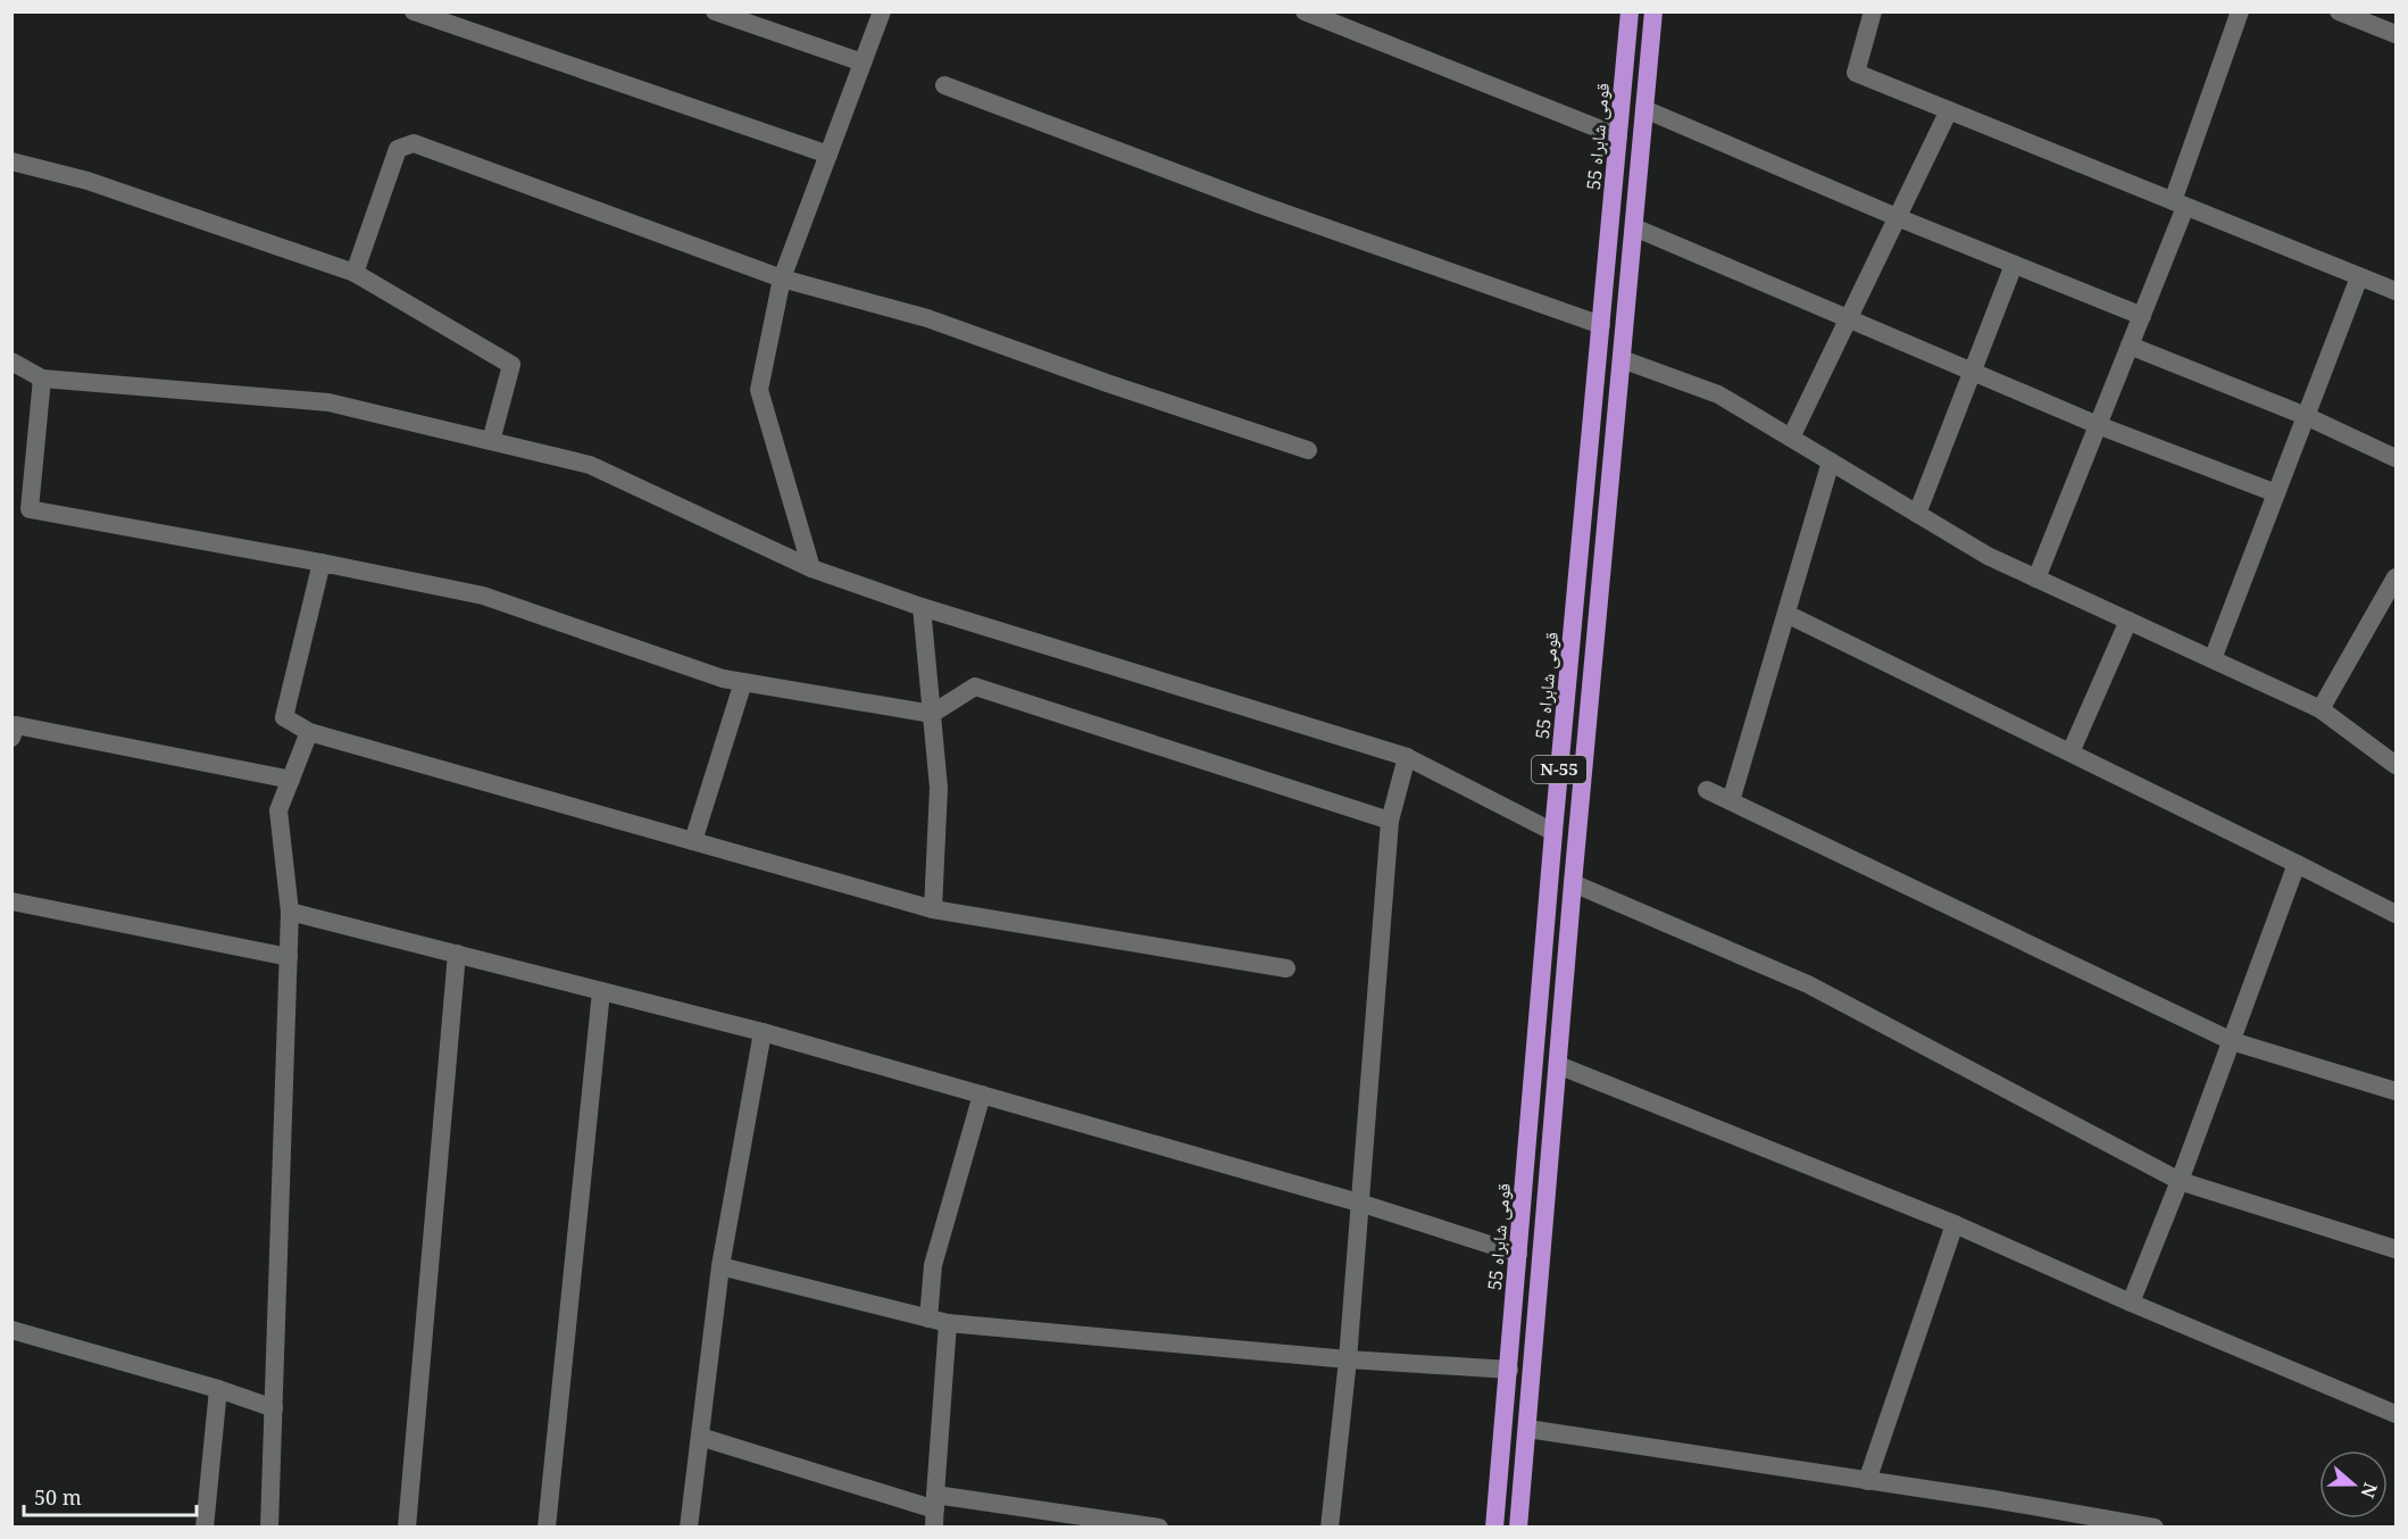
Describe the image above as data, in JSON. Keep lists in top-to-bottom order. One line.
{"streets":{"highway":["قومی شاہراہ 55","N-55"]},"scale_bar":"50 m","north":"right"}
